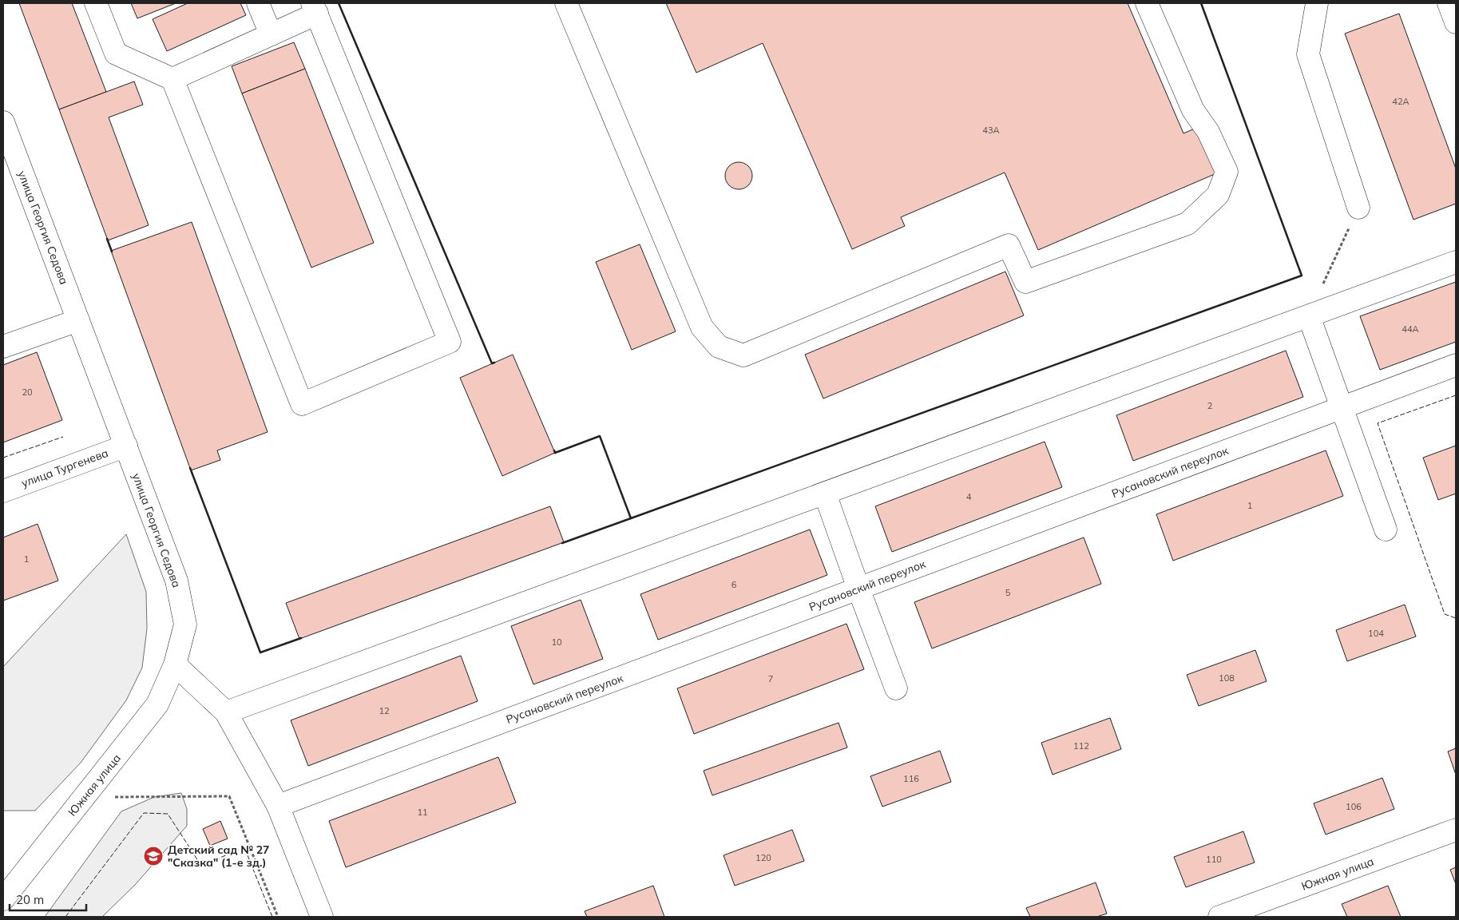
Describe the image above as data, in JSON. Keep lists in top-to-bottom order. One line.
{"streets":{"street":["улица Георгия Седова","улица Тургенева","Русановский переулок","Южная улица"]},"crossings":[["улица Георгия Седова","улица Тургенева"],["улица Георгия Седова","Южная улица"]],"places":{"school or university":["Детский сад № 27 \"Сказка\" (1-е зд.)"]},"house_numbers":["42А","43А","44А","20","2","4","1","1","6","5","104","10","108","7","12","112","116","106","11","120","110"],"scale_bar":"20 m"}
